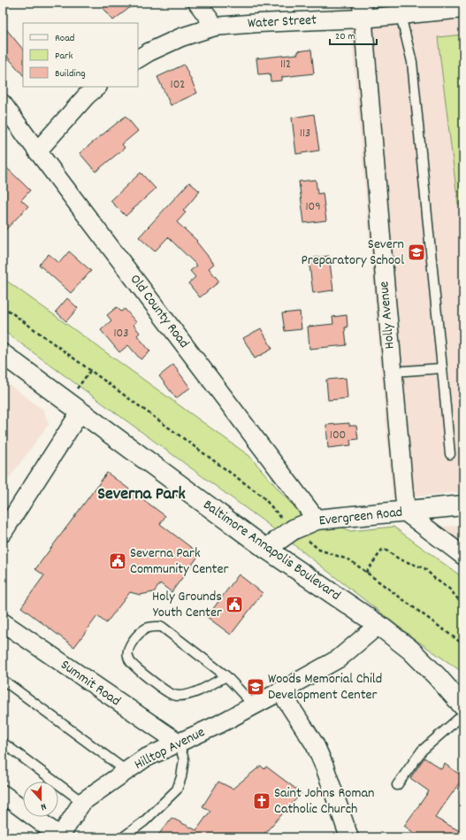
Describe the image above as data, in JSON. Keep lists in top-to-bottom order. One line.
{"streets":{"street":["Water Street","Old County Road","Holly Avenue","Evergreen Road","Baltimore Annapolis Boulevard","Summit Road","Hilltop Avenue"]},"crossings":[["Water Street","Holly Avenue"],["Old County Road","Evergreen Road"],["Holly Avenue","Evergreen Road"],["Evergreen Road","Baltimore Annapolis Boulevard"],["Baltimore Annapolis Boulevard","Hilltop Avenue"],["Summit Road","Hilltop Avenue"]],"districts":["Severna Park"],"places":{"school or university":["Severn Preparatory School","Woods Memorial Child Development Center"],"public building":["Severna Park Community Center","Holy Grounds Youth Center"],"church":["Saint Johns Roman Catholic Church"]},"house_numbers":["112","102","113","109","103","100"],"legend":["Road","Park","Building"],"scale_bar":"20 m","north":"bottom"}
